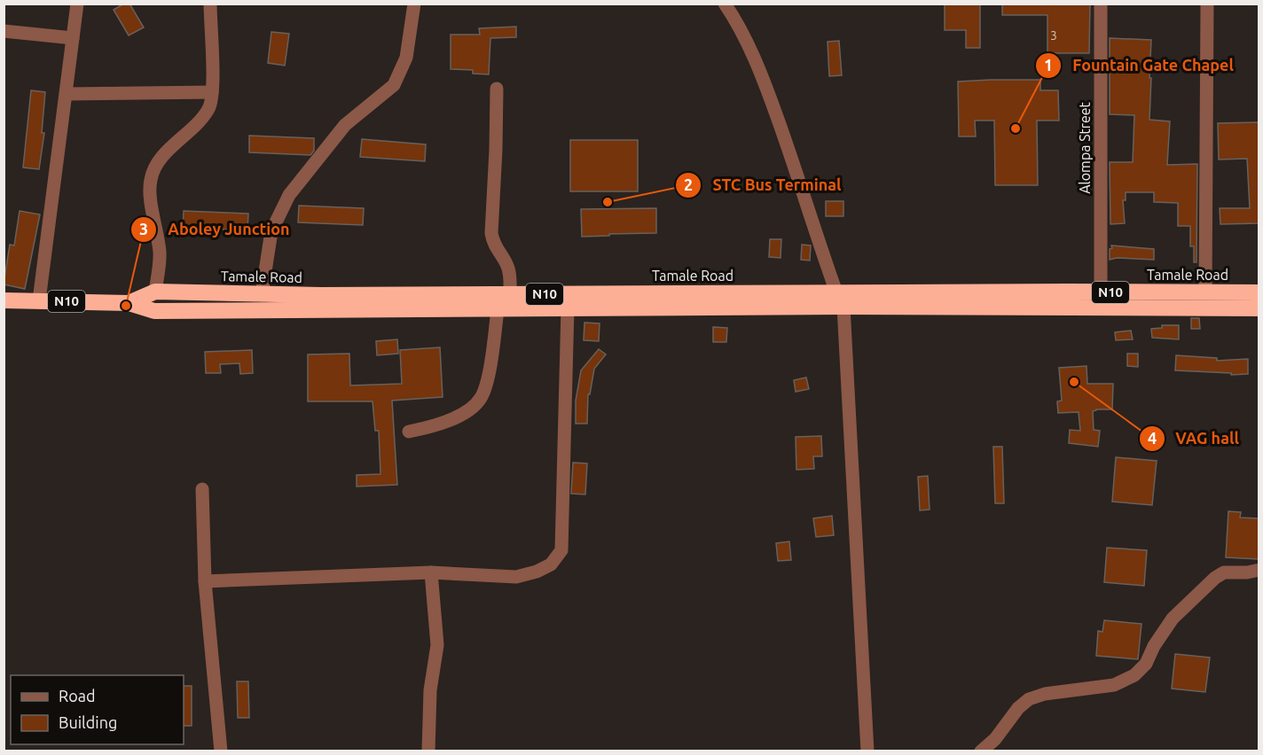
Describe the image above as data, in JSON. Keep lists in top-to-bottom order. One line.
{"streets":{"highway":["Tamale Road","N10"],"street":["Alompa Street"]},"crossings":[["Alompa Street","Tamale Road"]],"places":["Fountain Gate Chapel","STC Bus Terminal","Aboley Junction","VAG hall"],"house_numbers":["3"],"legend":["Road","Building"]}
